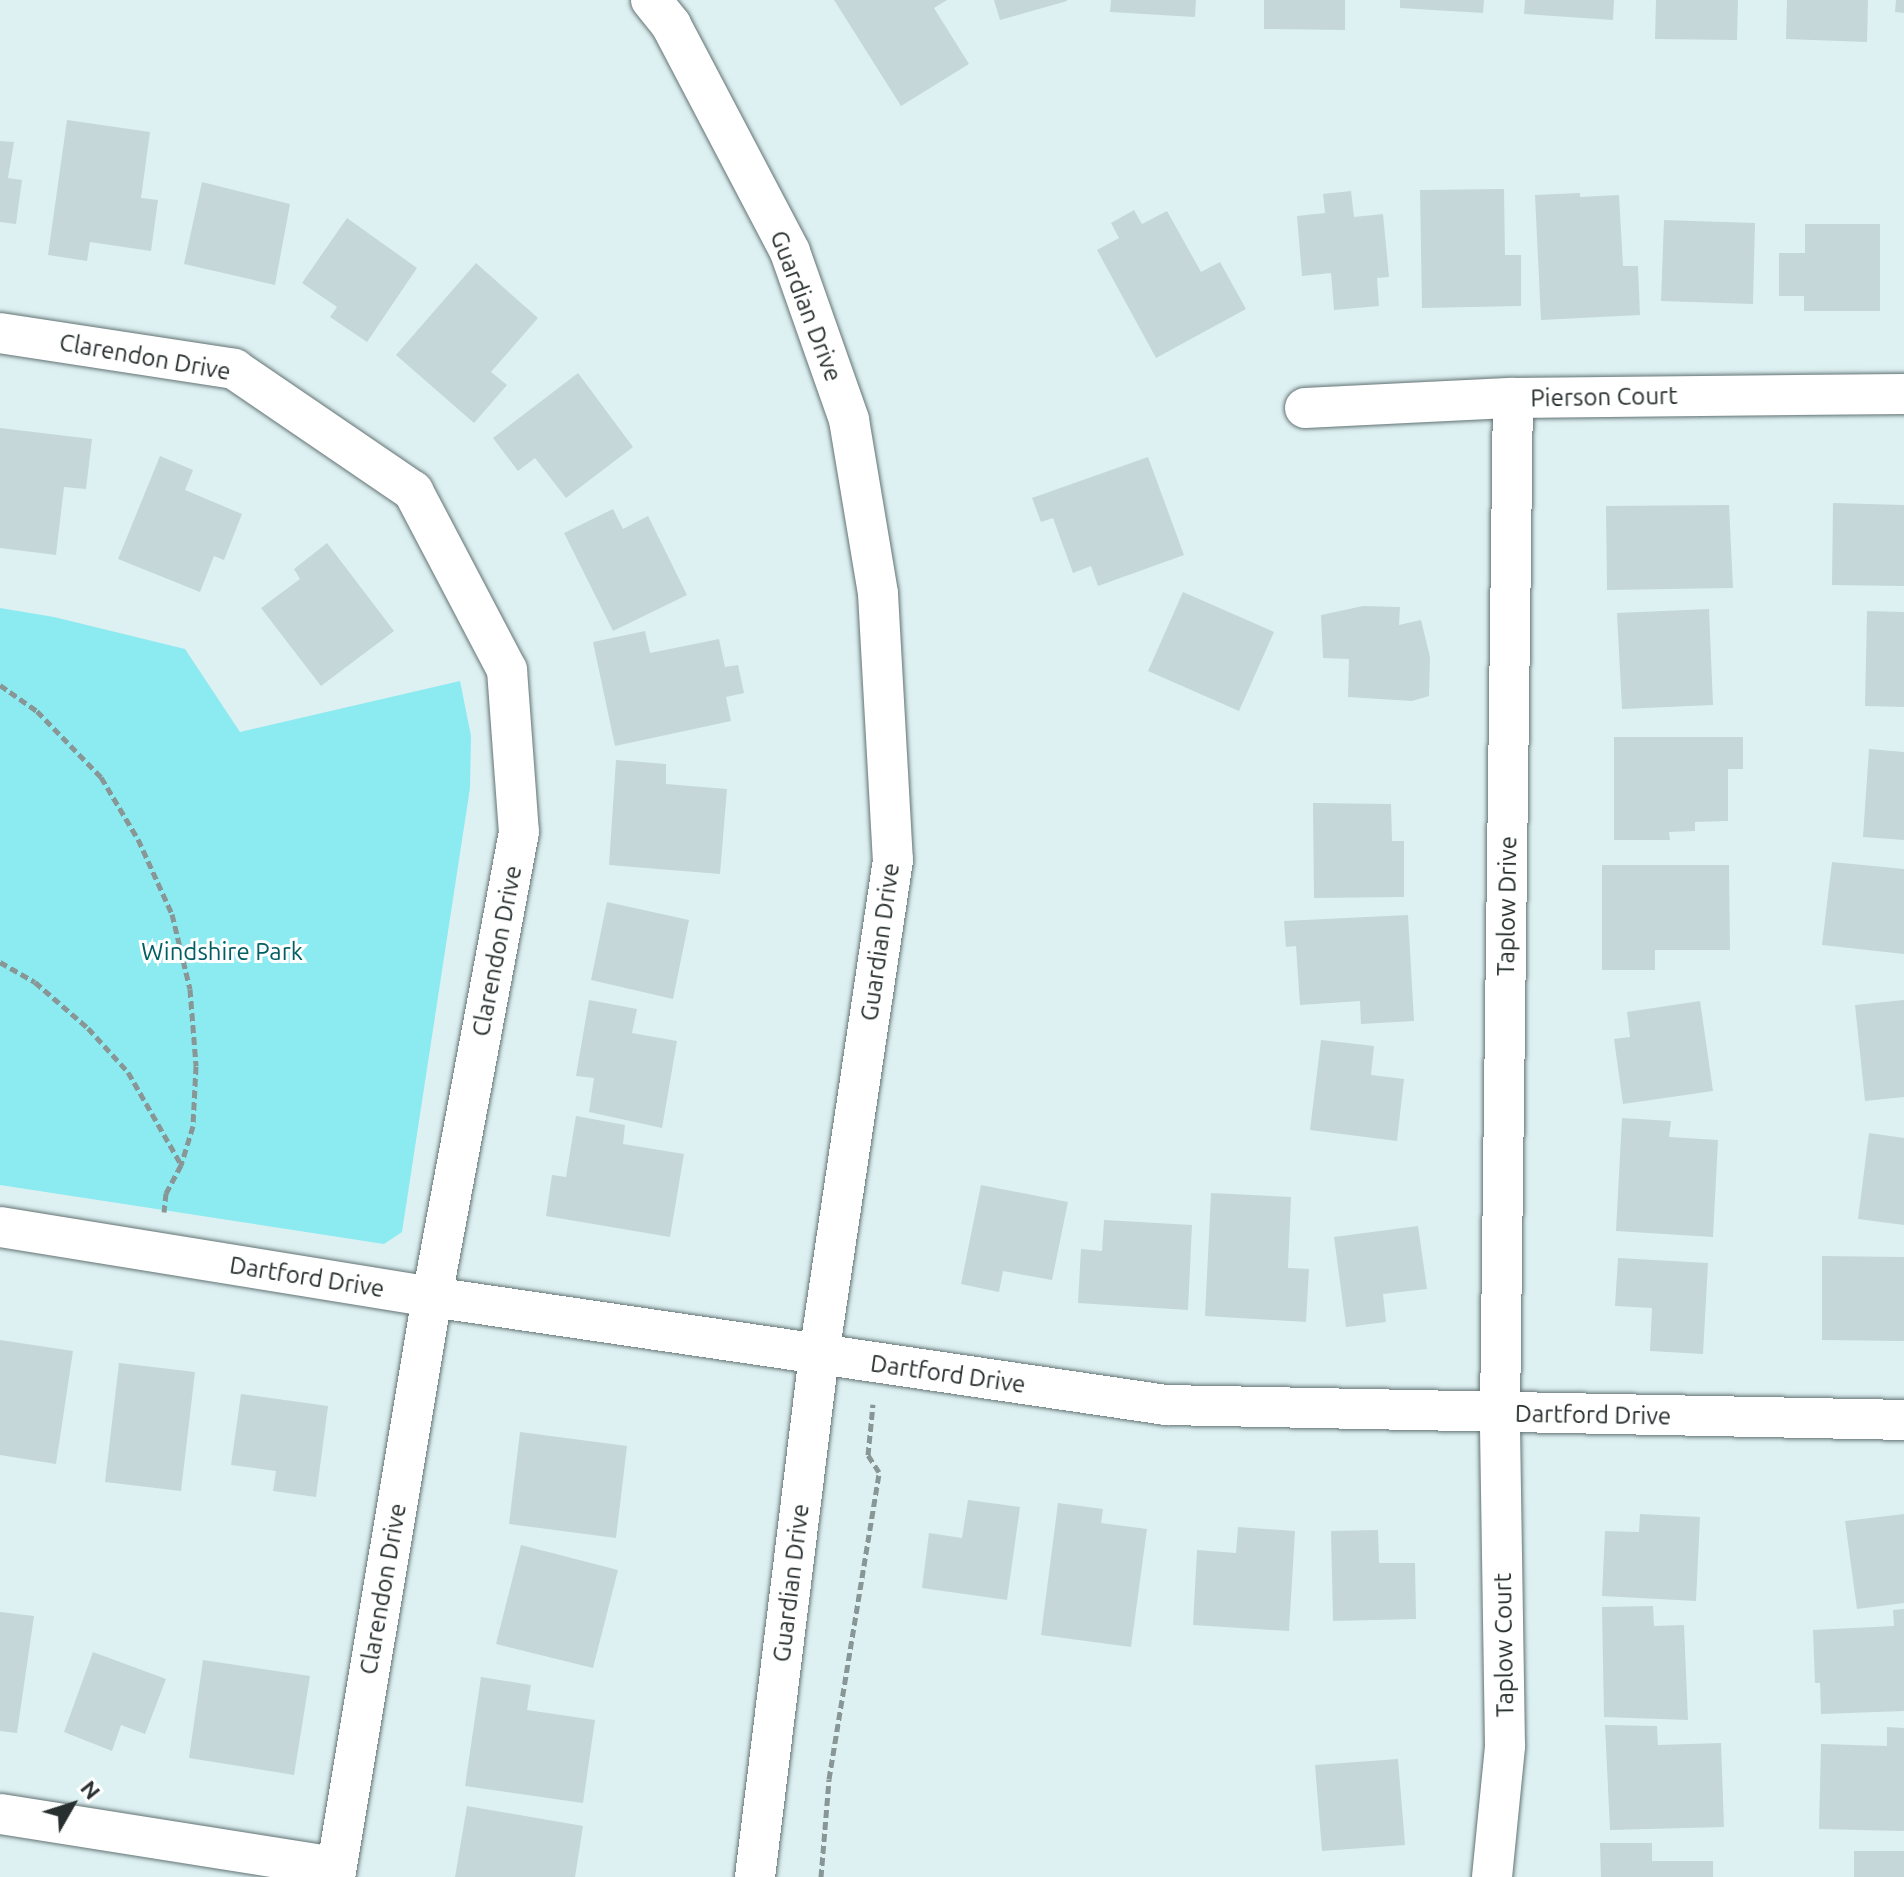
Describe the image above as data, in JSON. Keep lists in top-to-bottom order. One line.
{"streets":{"street":["Guardian Drive","Clarendon Drive","Pierson Court","Taplow Drive","Dartford Drive","Taplow Court"]},"crossings":[["Guardian Drive","Dartford Drive"],["Clarendon Drive","Dartford Drive"],["Pierson Court","Taplow Drive"],["Taplow Drive","Dartford Drive"],["Taplow Drive","Taplow Court"],["Dartford Drive","Taplow Court"]],"parks":["Windshire Park"],"north":"top right"}
